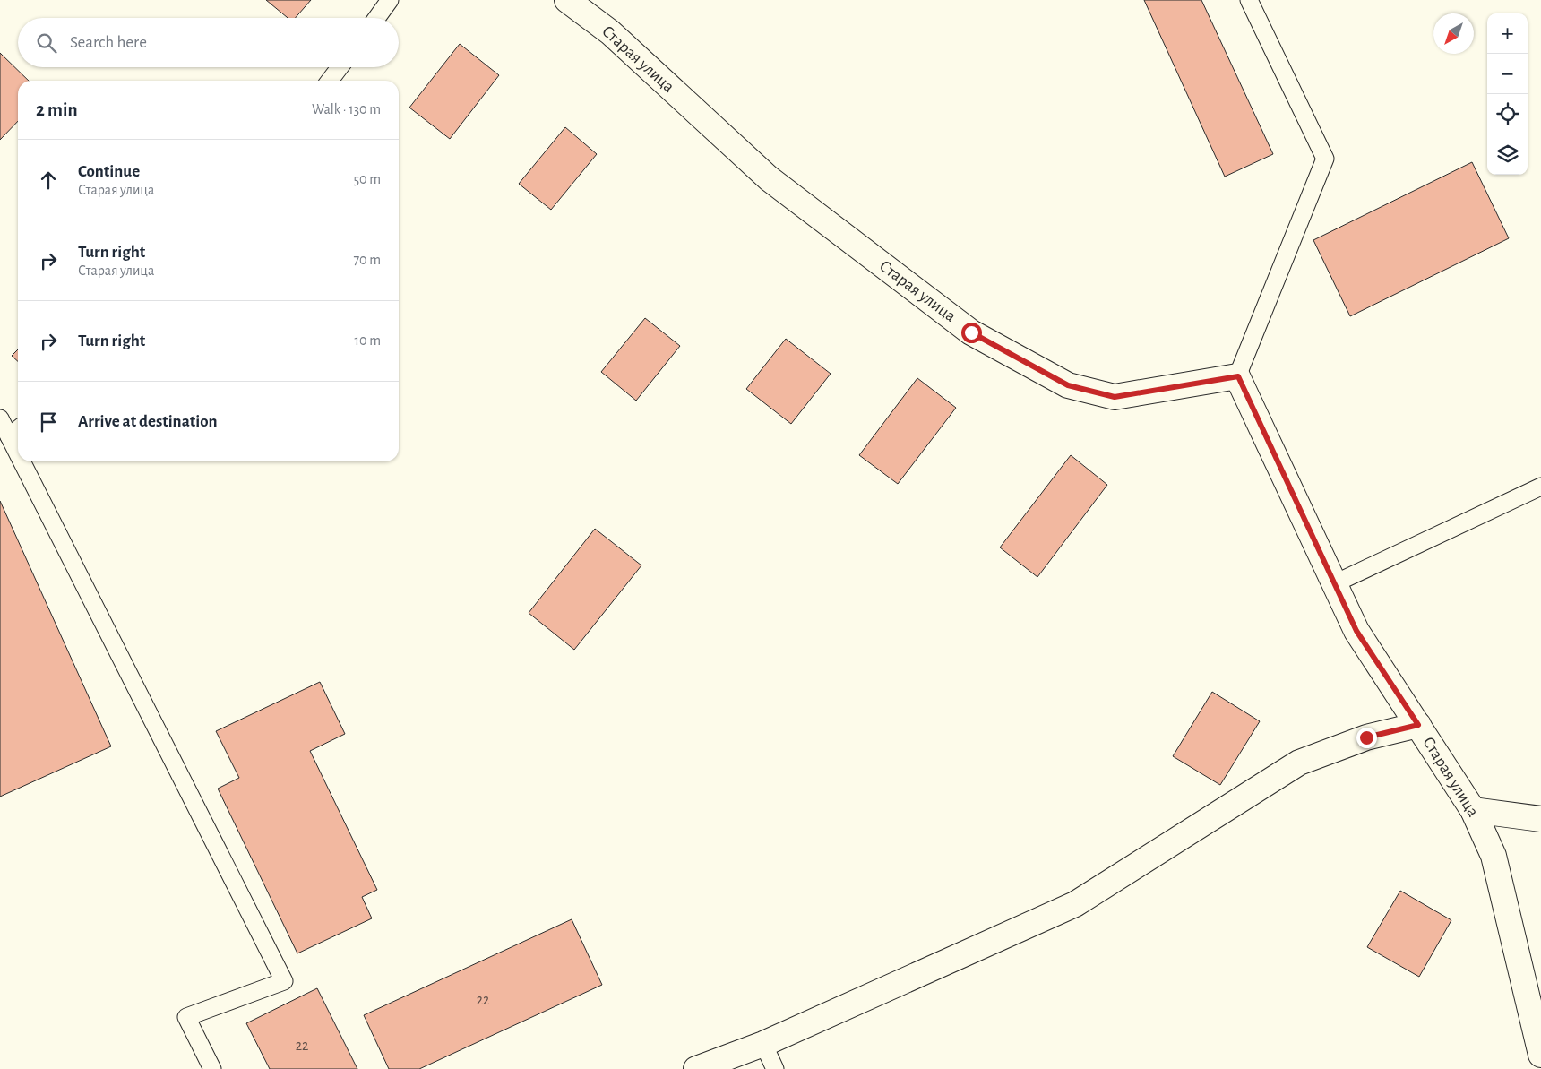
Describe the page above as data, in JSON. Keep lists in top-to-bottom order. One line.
{"streets":{"street":["Старая улица"]},"house_numbers":["22","22"],"north":"bottom left","page":{"map_buttons":["+","−"],"search":"Search here","heading":["2 min","Walk · 130 m"],"list":[["Continue","Старая улица","50 m"],["Turn right","Старая улица","70 m"],["Turn right","10 m"],"Arrive at destination"]}}
